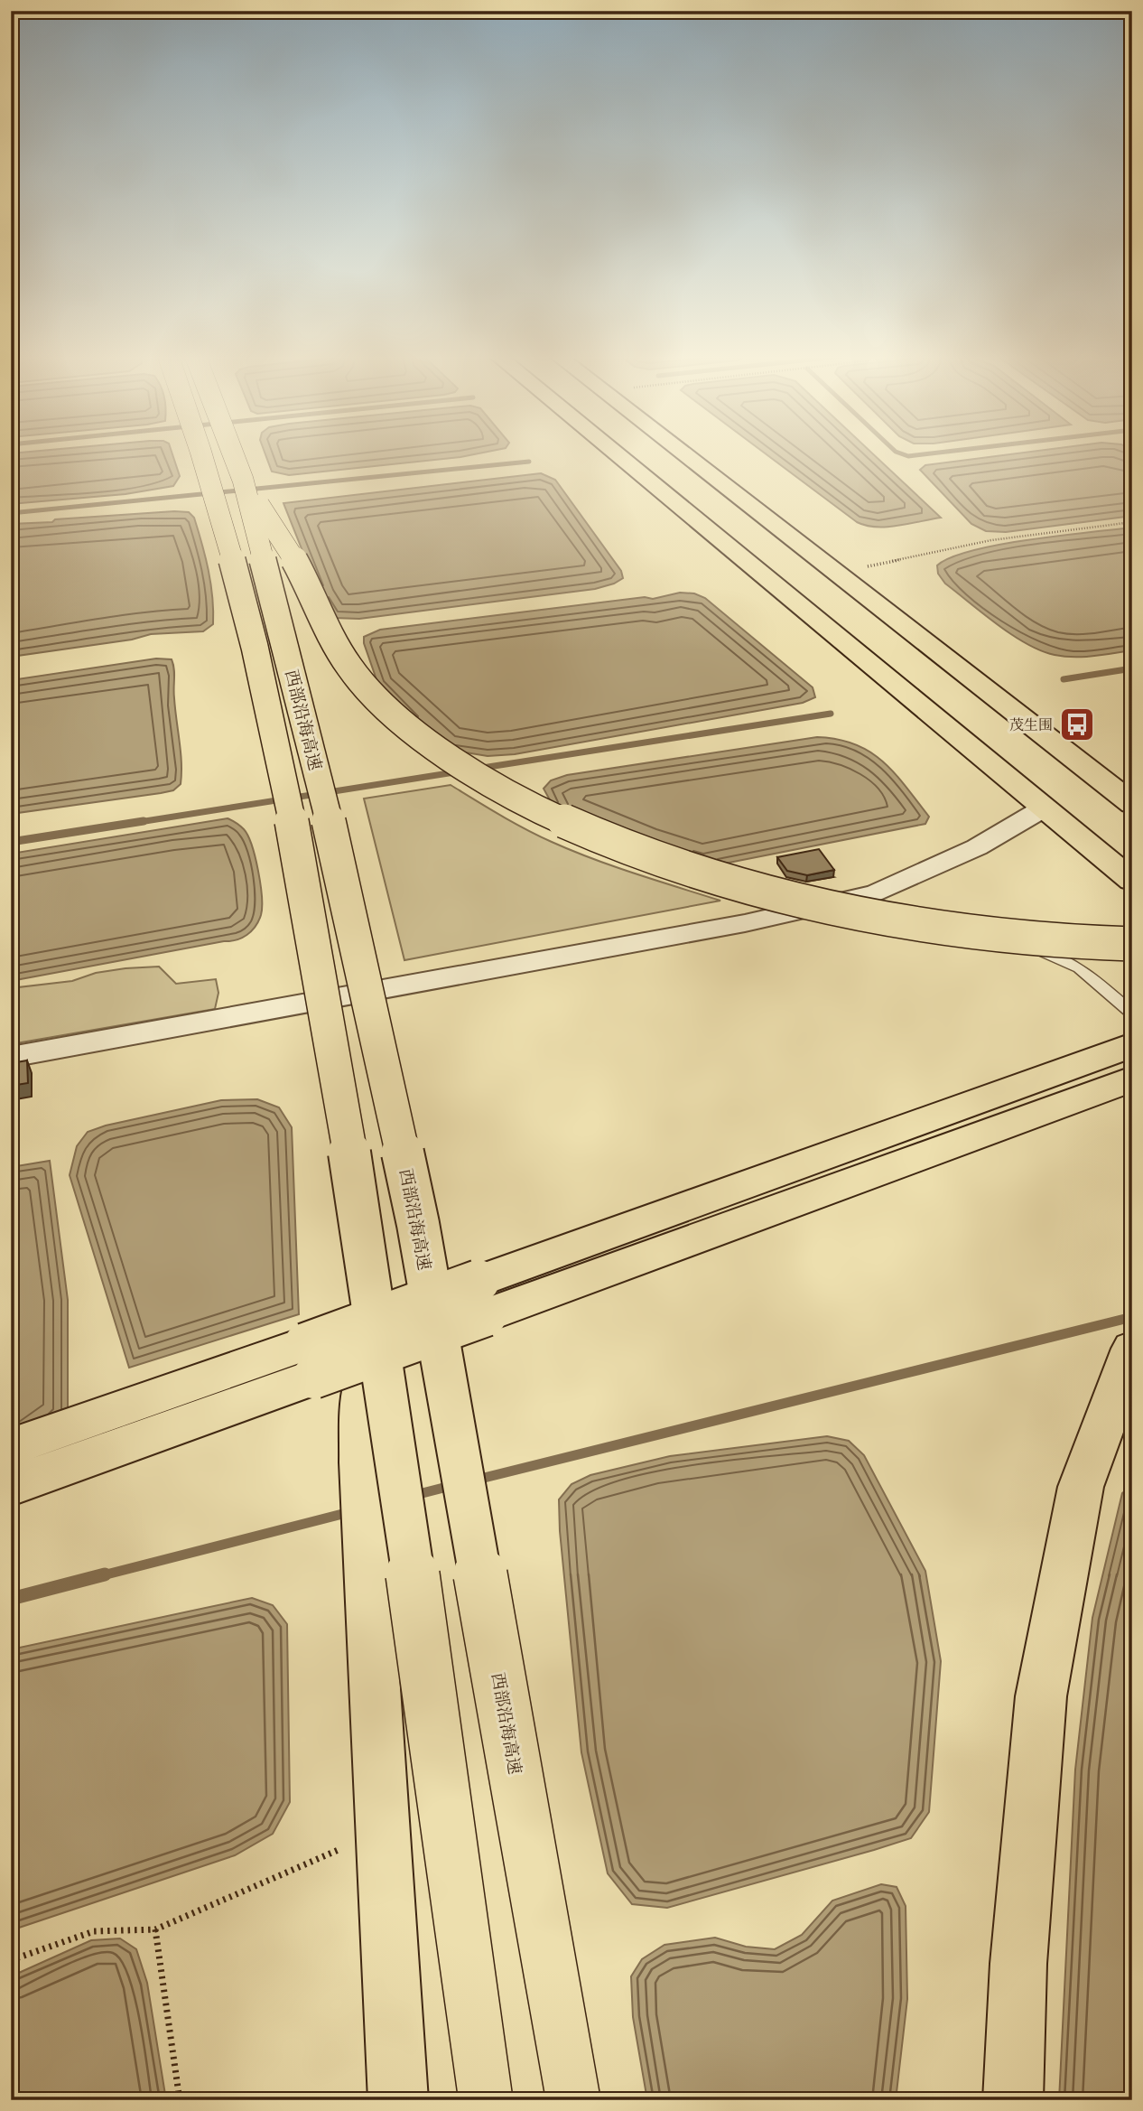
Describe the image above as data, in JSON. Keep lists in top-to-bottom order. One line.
{"streets":{"highway":["西部沿海高速"]},"places":{"bus stop":["茂生围"]}}
